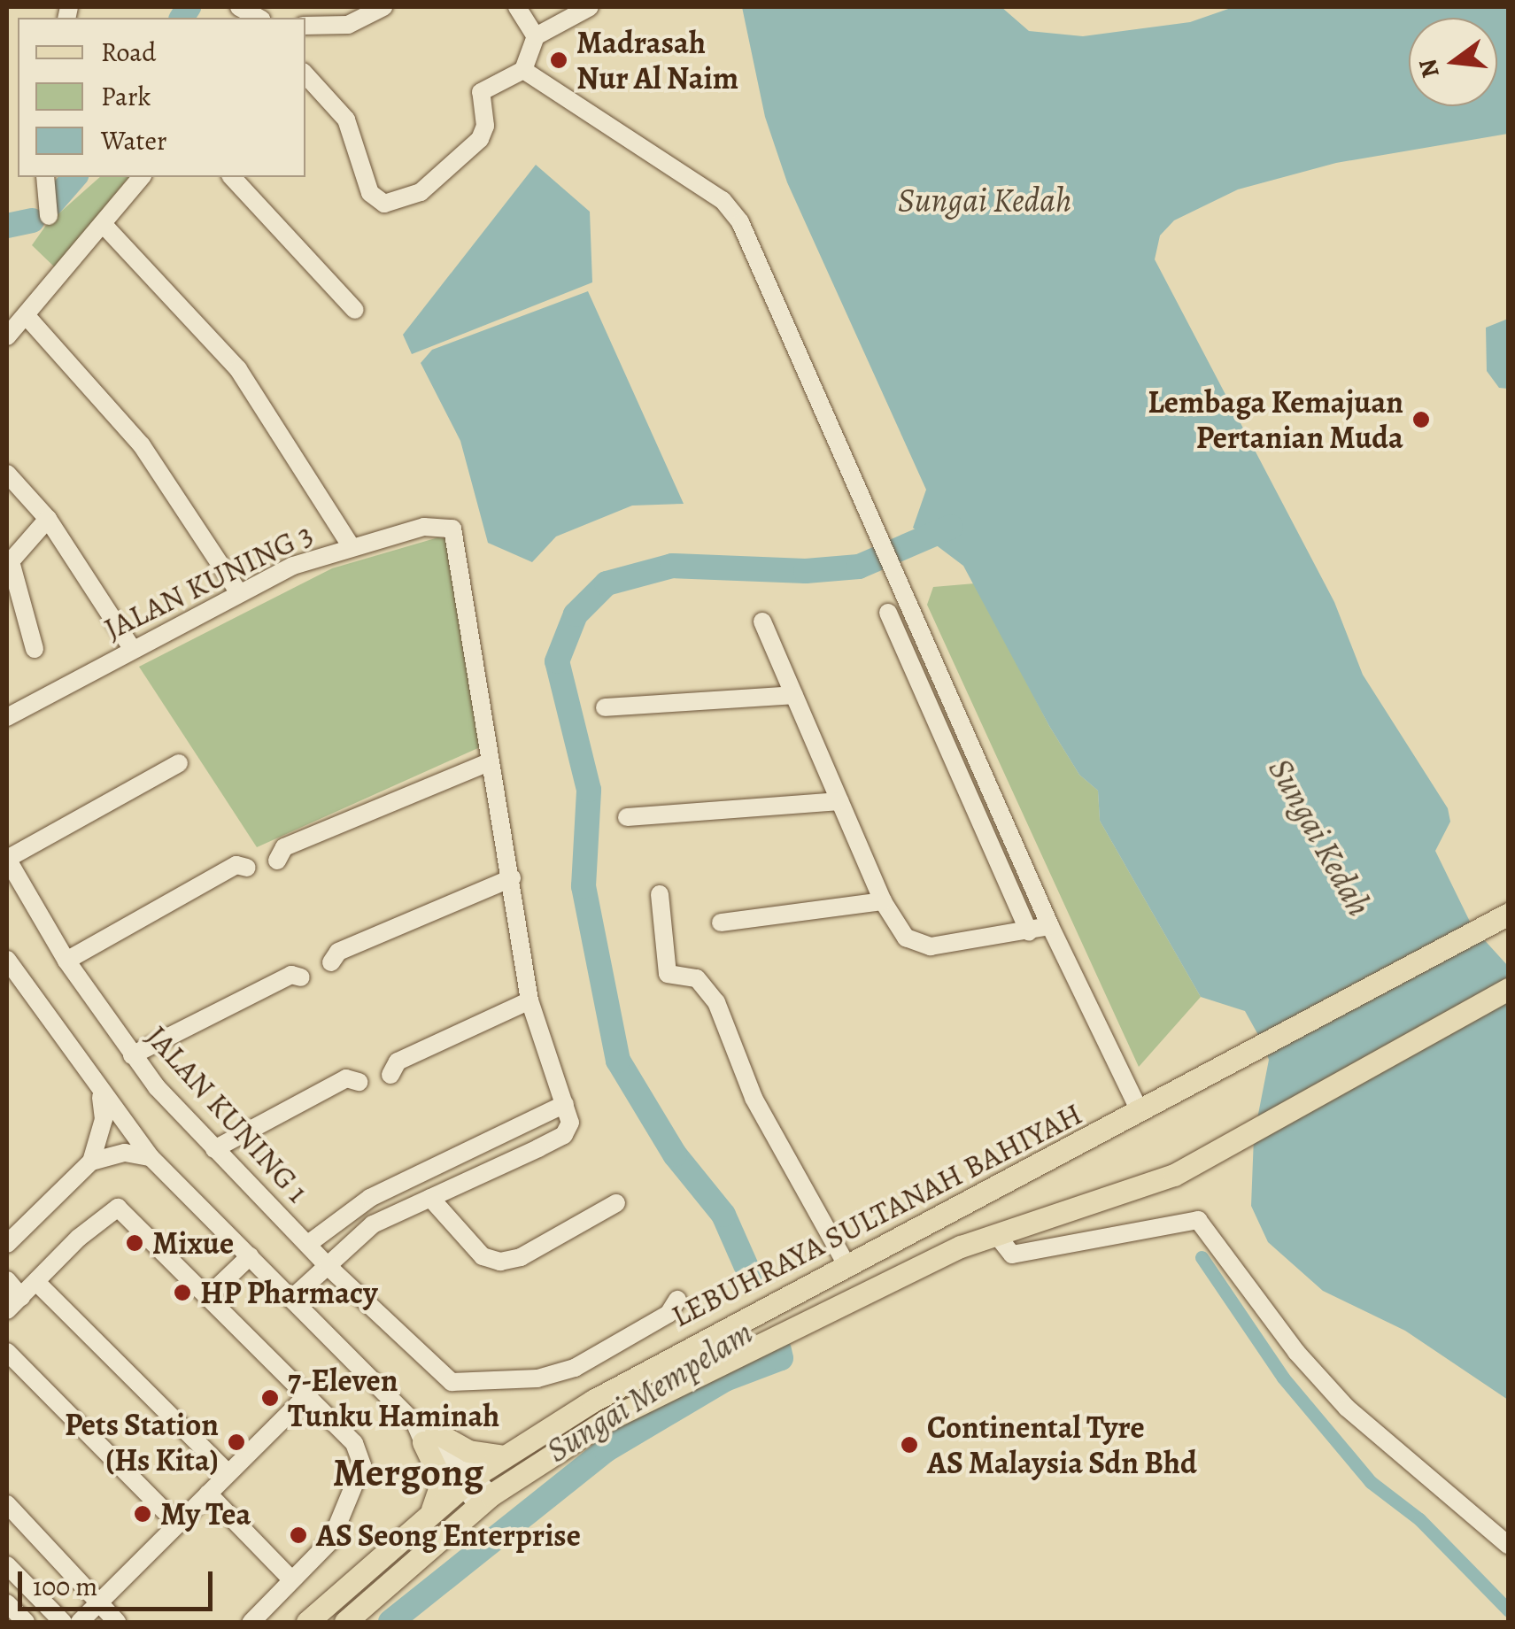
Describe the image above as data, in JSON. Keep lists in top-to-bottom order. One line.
{"streets":{"main road":["LEBUHRAYA SULTANAH BAHIYAH"],"street":["JALAN KUNING 3","JALAN KUNING 1"]},"districts":["Mergong"],"water":["Sungai Kedah","Sungai Mempelam"],"places":["Madrasah Nur Al Naim","Lembaga Kemajuan Pertanian Muda","Mixue","HP Pharmacy","7-Eleven Tunku Haminah","Pets Station (Hs Kita)","Continental Tyre AS Malaysia Sdn Bhd","My Tea","AS Seong Enterprise"],"legend":["Road","Park","Water"],"scale_bar":"100 m","north":"left"}
